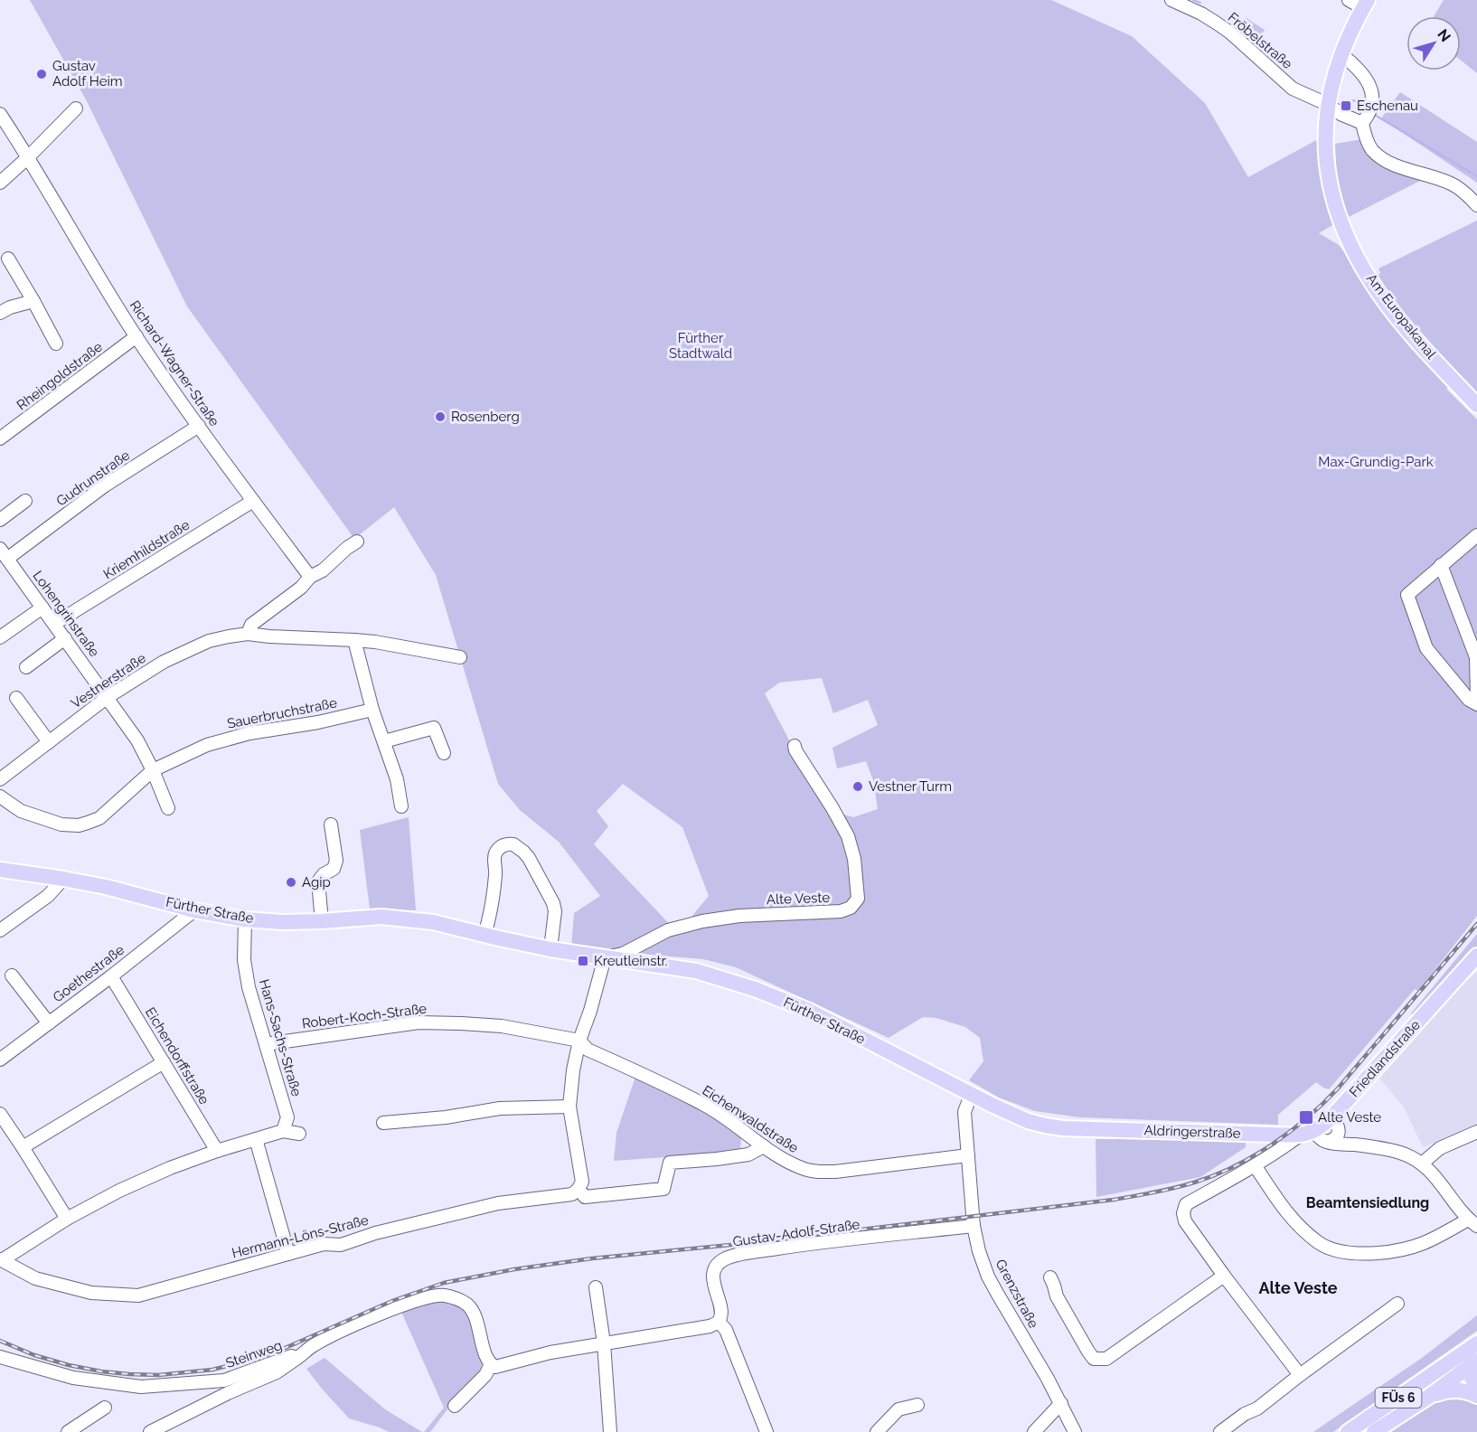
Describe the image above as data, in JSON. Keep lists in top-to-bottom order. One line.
{"streets":{"main road":["Am Europakanal","Fürther Straße","Friedlandstraße","Aldringerstraße","FÜs 6"],"street":["Fröbelstraße","Richard-Wagner-Straße","Rheingoldstraße","Gudrunstraße","Kriemhildstraße","Lohengrinstraße","Vestnerstraße","Sauerbruchstraße","Alte Veste","Goethestraße","Robert-Koch-Straße","Hans-Sachs-Straße","Eichendorffstraße","Eichenwaldstraße","Gustav-Adolf-Straße","Hermann-Löns-Straße","Grenzstraße","Steinweg"]},"crossings":[["Fröbelstraße","Am Europakanal"],["Richard-Wagner-Straße","Rheingoldstraße"],["Richard-Wagner-Straße","Gudrunstraße"],["Richard-Wagner-Straße","Kriemhildstraße"],["Gudrunstraße","Lohengrinstraße"],["Kriemhildstraße","Lohengrinstraße"],["Lohengrinstraße","Vestnerstraße"],["Lohengrinstraße","Sauerbruchstraße"],["Alte Veste","Fürther Straße"],["Fürther Straße","Goethestraße"],["Fürther Straße","Hans-Sachs-Straße"],["Fürther Straße","Aldringerstraße"],["Fürther Straße","Grenzstraße"],["Goethestraße","Eichendorffstraße"],["Robert-Koch-Straße","Hans-Sachs-Straße"],["Robert-Koch-Straße","Eichenwaldstraße"],["Friedlandstraße","Aldringerstraße"],["Eichenwaldstraße","Hermann-Löns-Straße"],["Eichenwaldstraße","Grenzstraße"],["Gustav-Adolf-Straße","Grenzstraße"]],"districts":["Beamtensiedlung","Alte Veste"],"parks":["Fürther Stadtwald","Max-Grundig-Park"],"places":{"other":["Gustav Adolf Heim","Rosenberg","Vestner Turm","Agip"],"transit":["Eschenau","Kreutleinstr.","Alte Veste"]},"north":"top right"}
